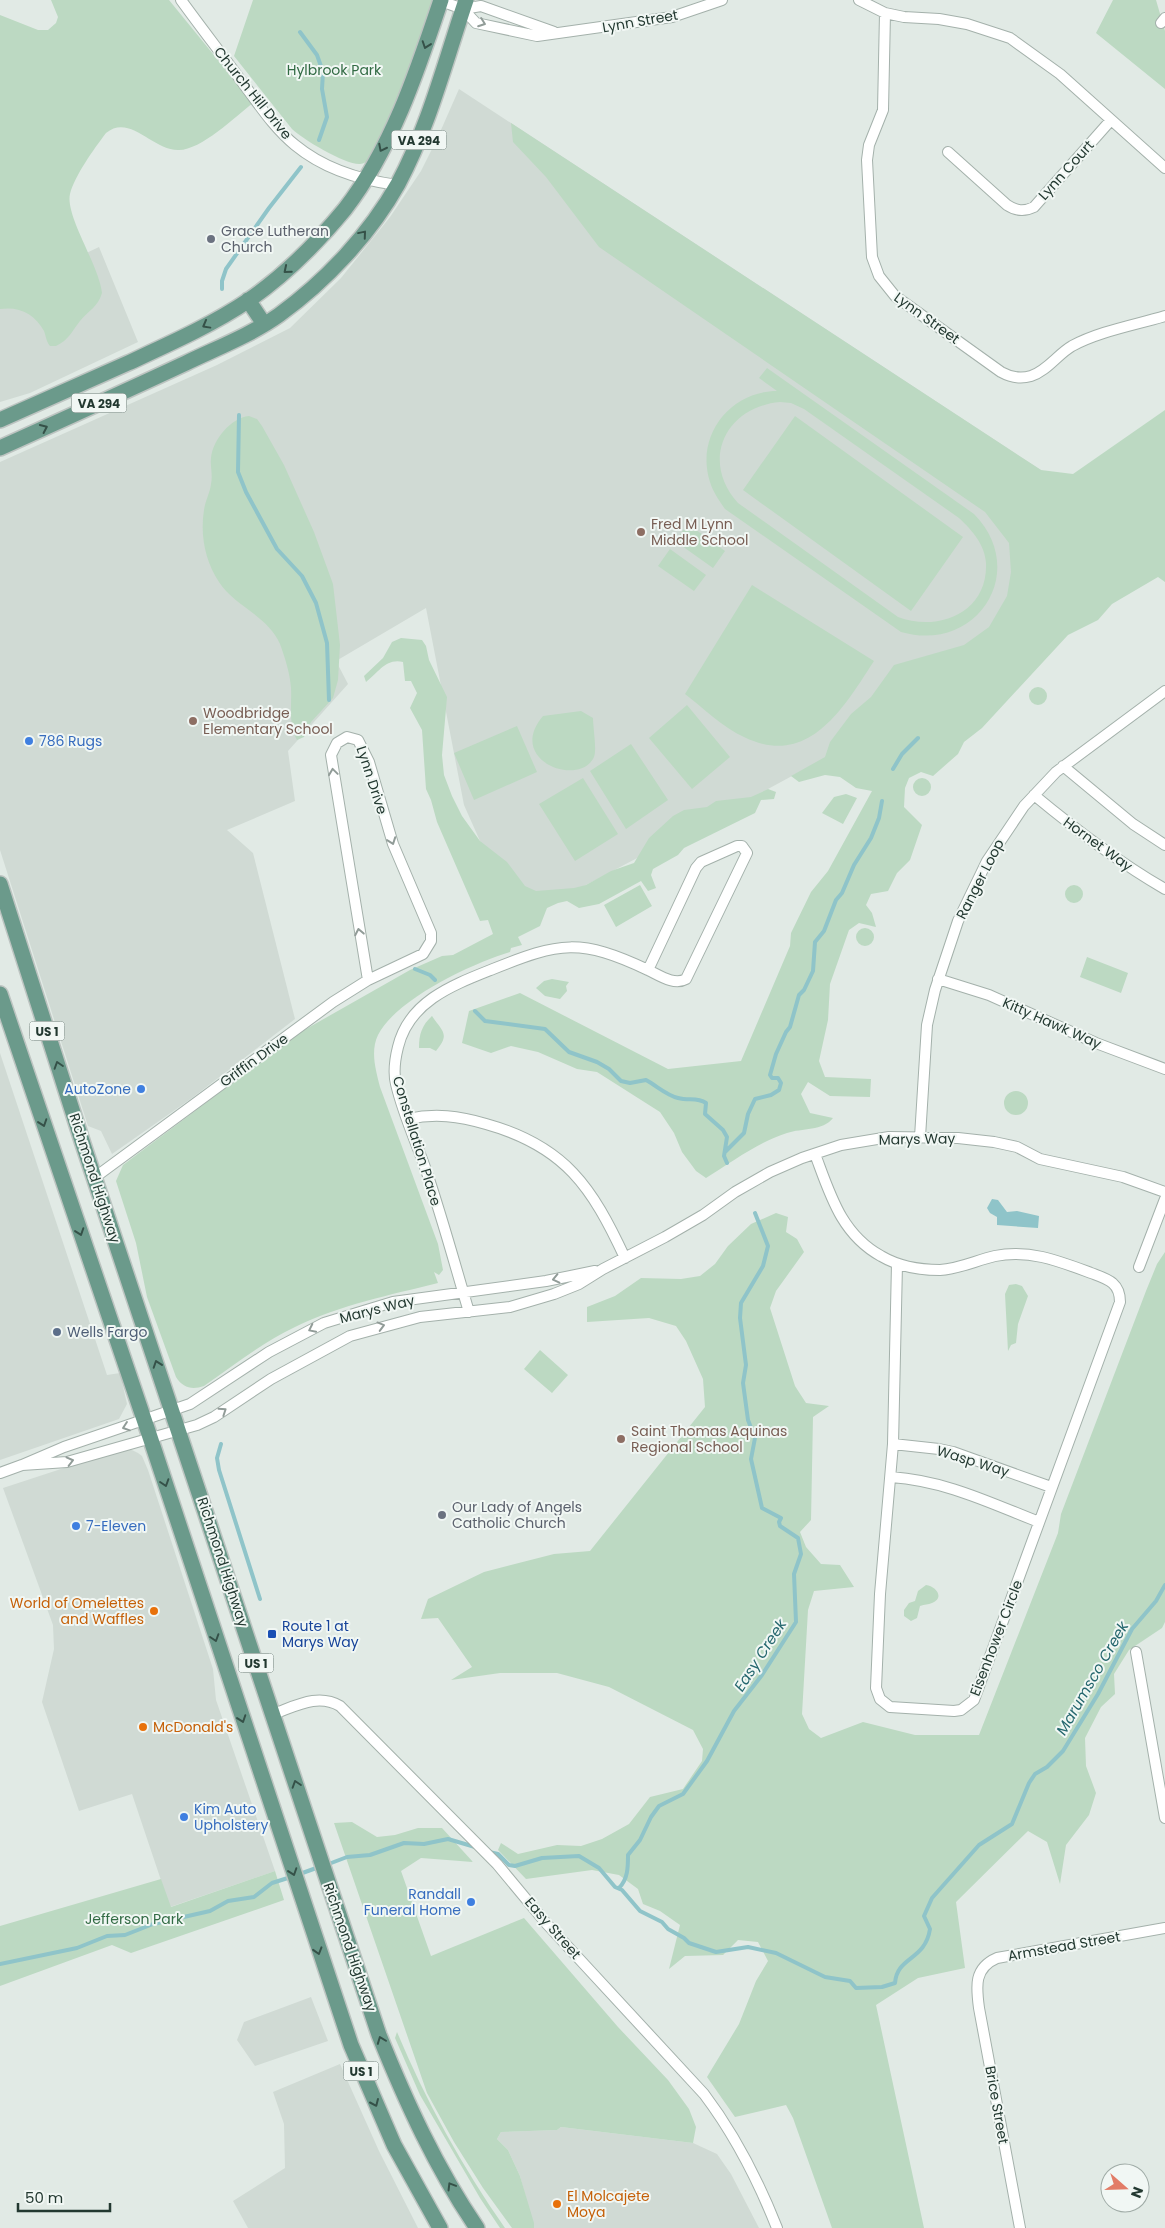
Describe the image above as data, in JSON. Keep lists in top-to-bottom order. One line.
{"streets":{"main road":["VA 294","US 1","Richmond Highway"],"street":["Lynn Street","Church Hill Drive","Lynn Court","Lynn Drive","Hornet Way","Ranger Loop","Kitty Hawk Way","Griffin Drive","Marys Way","Constellation Place","Wasp Way","Eisenhower Circle","Easy Street","Armstead Street","Brice Street"]},"crossings":[["Lynn Street","VA 294"],["Church Hill Drive","VA 294"],["Lynn Drive","Griffin Drive"],["Hornet Way","Ranger Loop"],["Ranger Loop","Kitty Hawk Way"],["Ranger Loop","Marys Way"],["US 1","Marys Way"],["Griffin Drive","Richmond Highway"],["Marys Way","Constellation Place"],["Marys Way","Richmond Highway"],["Marys Way","Eisenhower Circle"],["Richmond Highway","Easy Street"],["Wasp Way","Eisenhower Circle"],["Armstead Street","Brice Street"]],"water":["Easy Creek","Marumsco Creek"],"parks":["Hylbrook Park","Jefferson Park"],"places":{"other":["Grace Lutheran Church","Fred M Lynn Middle School","Woodbridge Elementary School","786 Rugs","AutoZone","Wells Fargo","Saint Thomas Aquinas Regional School","Our Lady of Angels Catholic Church","7-Eleven","World of Omelettes and Waffles","McDonald's","Kim Auto Upholstery","Randall Funeral Home","El Molcajete Moya"],"transit":["Route 1 at Marys Way"]},"scale_bar":"50 m","north":"right"}
